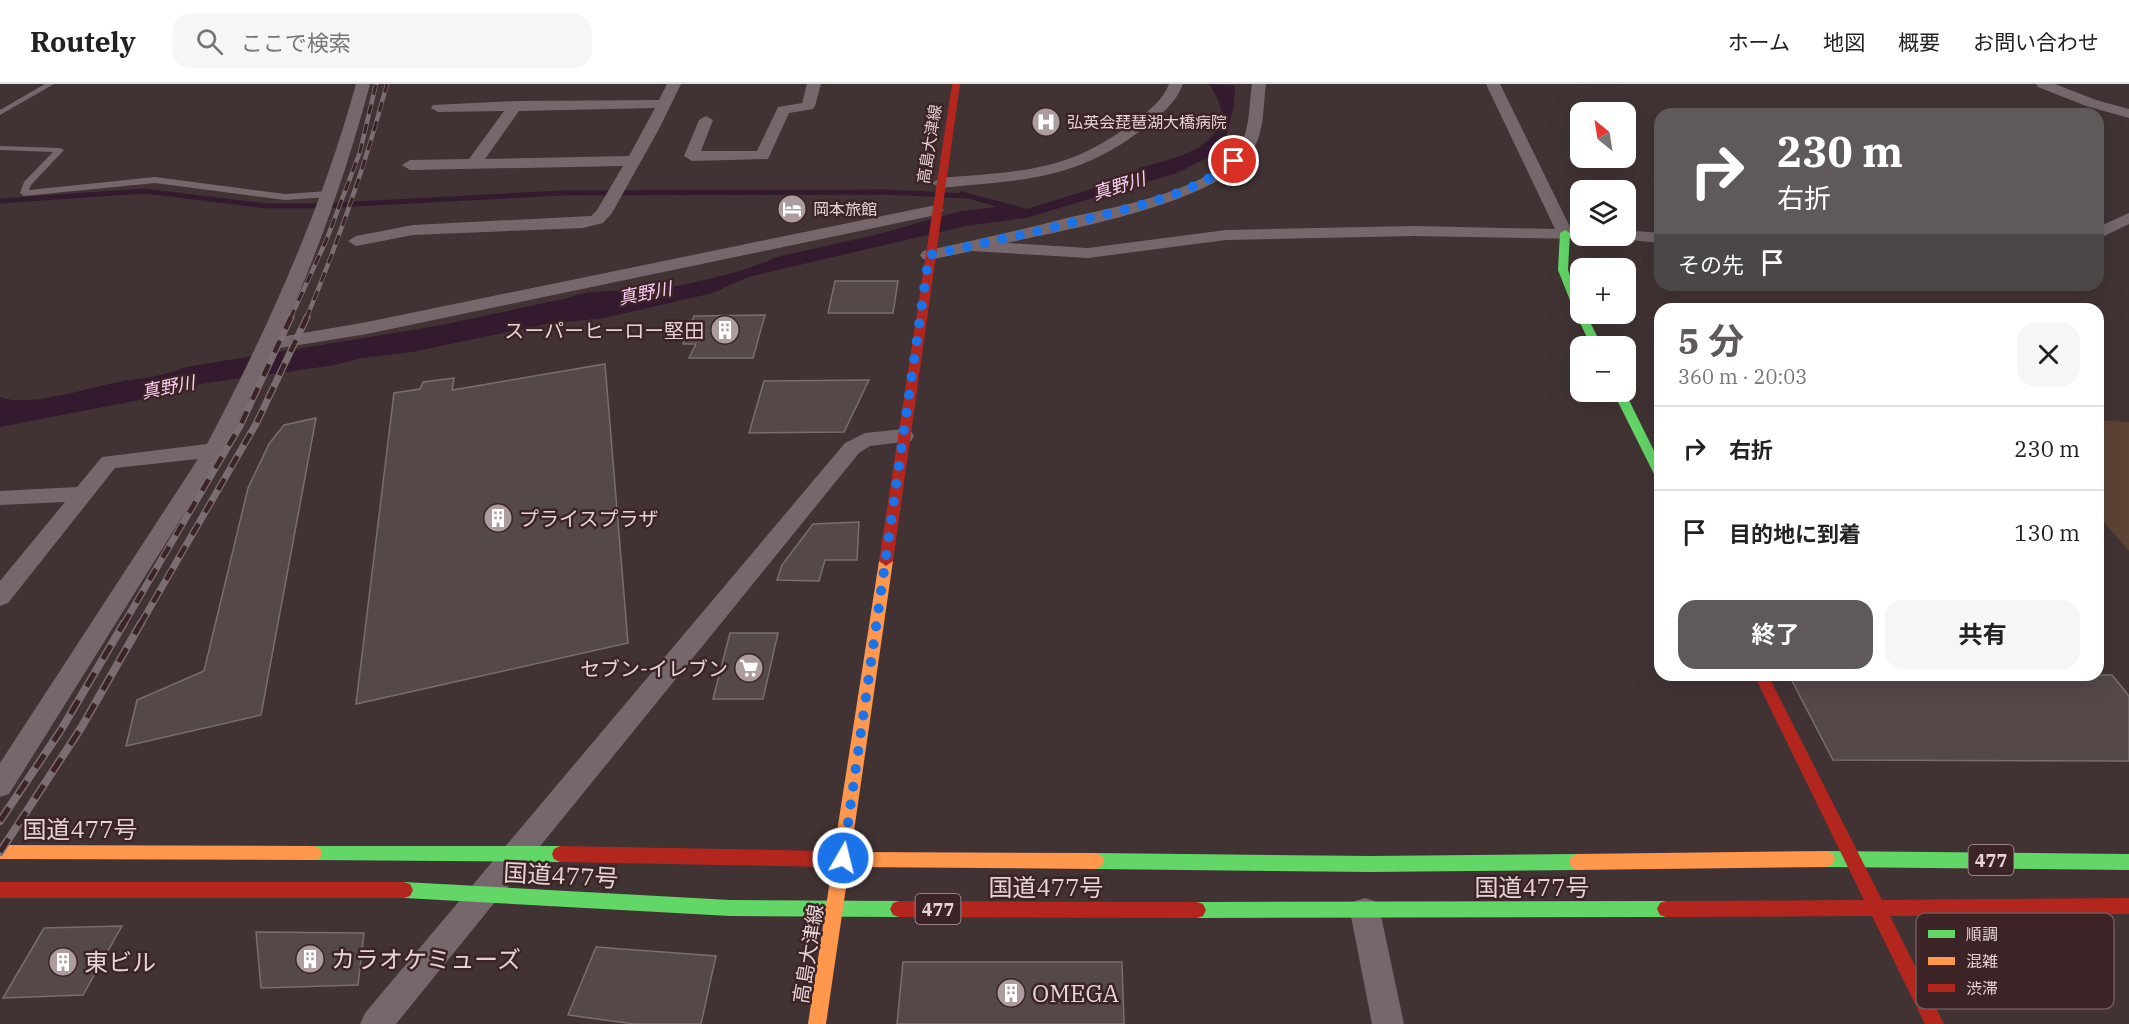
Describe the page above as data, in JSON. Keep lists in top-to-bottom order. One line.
{"streets":{"main road":["高島大津線","国道477号","477"]},"crossings":[["高島大津線","国道477号"],["国道477号","477"]],"water":["真野川"],"places":{"hospital":["弘英会琵琶湖大橋病院"],"hotel":["岡本旅館"],"building":["スーパーヒーロー堅田","プライスプラザ","カラオケミューズ","東ビル","OMEGA"],"supermarket":["セブン-イレブン"]},"legend":["順調","混雑","渋滞"],"north":"top left","page":{"header":"Routely","search":"ここで検索","nav":["ホーム","地図","概要","お問い合わせ"],"map_buttons":["+","−"],"turn":["230 m","右折"],"then":"その先","heading":["5 分","360 m · 20:03"],"list":[{"name":"右折","value":"230 m"},{"name":"目的地に到着","value":"130 m"}],"buttons":["終了","共有"]}}
